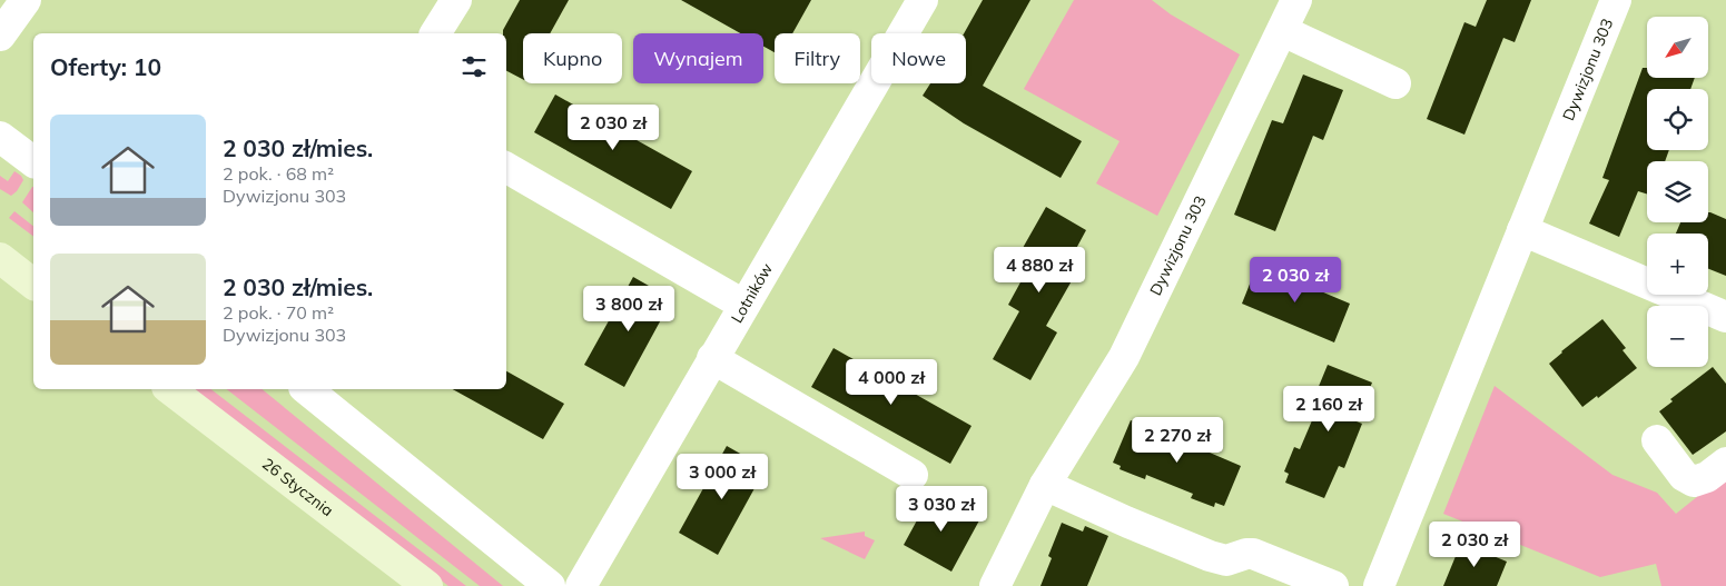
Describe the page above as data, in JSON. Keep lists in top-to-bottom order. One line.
{"streets":{"street":["Dywizjonu 303","Lotników","26 Stycznia"]},"north":"bottom left","page":{"map_buttons":["+","−"],"chip":["Kupno","Wynajem","Filtry","Nowe"],"heading":"Oferty: 10","list":[{"name":"2 030 zł/mies.","note":"2 pok. · 68 m² · Dywizjonu 303"},{"name":"2 030 zł/mies.","note":"2 pok. · 70 m² · Dywizjonu 303"}],"price":["2 030 zł","4 880 zł","2 030 zł","3 800 zł","4 000 zł","2 160 zł","2 270 zł","3 000 zł","3 030 zł","2 030 zł"]}}
